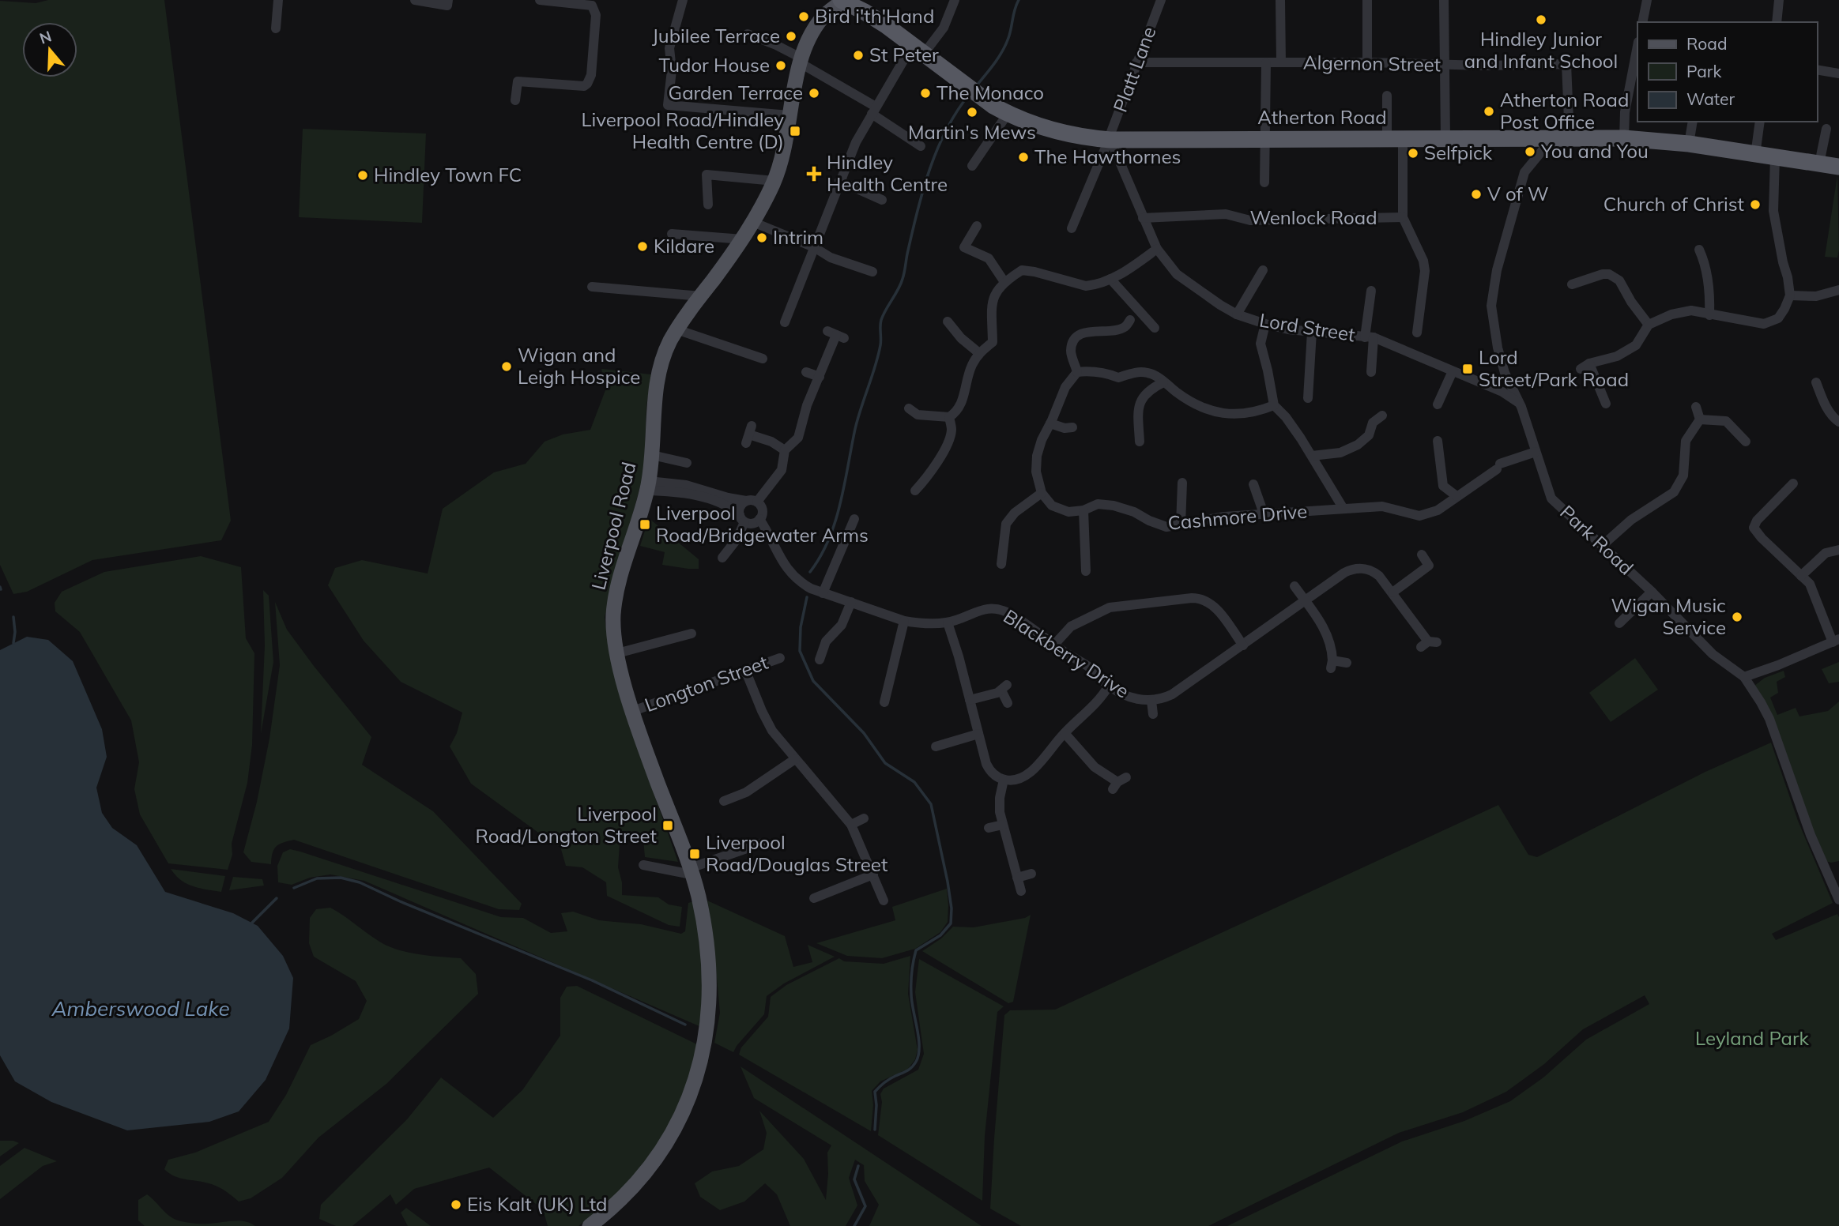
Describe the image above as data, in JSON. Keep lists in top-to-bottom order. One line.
{"streets":{"highway":["Atherton Road"],"main road":["Liverpool Road"],"street":["Algernon Street","Platt Lane","Wenlock Road","Lord Street","Cashmore Drive","Park Road","Blackberry Drive","Longton Street"]},"crossings":[["Algernon Street","Platt Lane"],["Algernon Street","Atherton Road"],["Platt Lane","Atherton Road"],["Platt Lane","Lord Street"],["Atherton Road","Lord Street"],["Atherton Road","Liverpool Road"],["Atherton Road","Park Road"],["Wenlock Road","Lord Street"],["Lord Street","Park Road"],["Cashmore Drive","Park Road"],["Liverpool Road","Longton Street"]],"water":["Amberswood Lake"],"parks":["Leyland Park"],"places":{"other":["Bird i'th'Hand","Hindley Junior and Infant School","Jubilee Terrace","St Peter","Tudor House","Garden Terrace","The Monaco","Atherton Road Post Office","Martin's Mews","You and You","Selfpick","The Hawthornes","Hindley Town FC","V of W","Church of Christ","Intrim","Kildare","Wigan and Leigh Hospice","Wigan Music Service","Eis Kalt (UK) Ltd"],"transit":["Liverpool Road/Hindley Health Centre (D)","Lord Street/Park Road","Liverpool Road/Bridgewater Arms","Liverpool Road/Longton Street","Liverpool Road/Douglas Street"],"health":["Hindley Health Centre"]},"legend":["Road","Park","Water"],"north":"top"}
